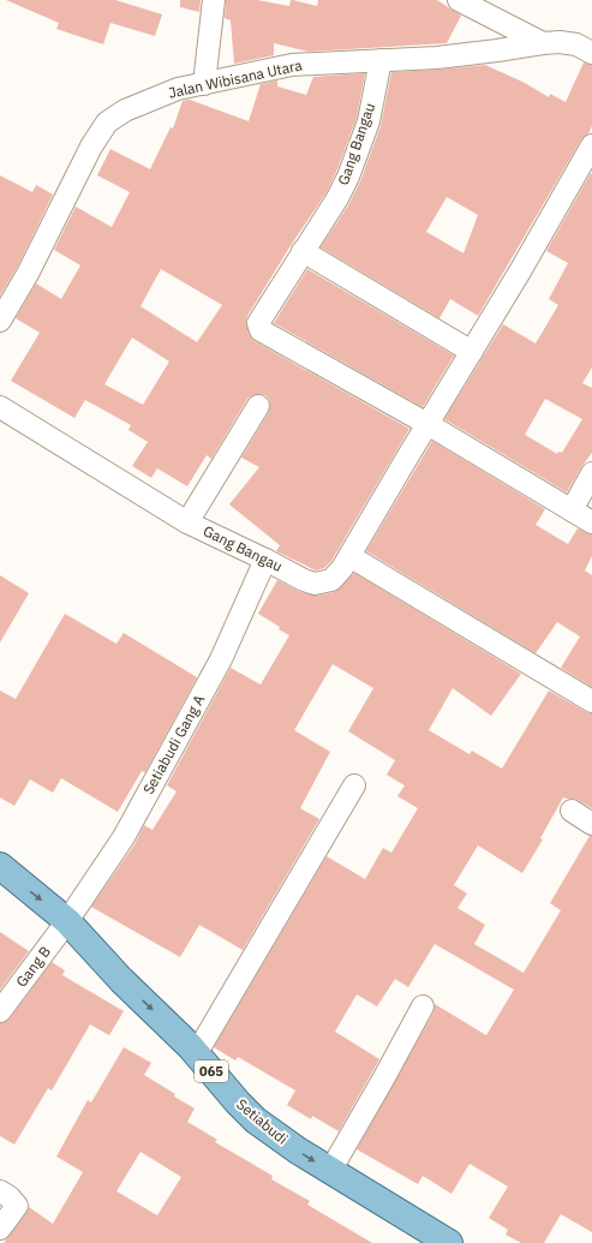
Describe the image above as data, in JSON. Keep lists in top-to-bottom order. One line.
{"streets":{"main road":["065","Setiabudi"],"street":["Jalan Wibisana Utara","Gang Bangau","Setiabudi Gang A","Gang B"]},"crossings":[["Jalan Wibisana Utara","Gang Bangau"],["Gang Bangau","Setiabudi Gang A"],["Setiabudi Gang A","Gang B"],["Setiabudi Gang A","Setiabudi"],["Gang B","Setiabudi"]],"one_way":["Setiabudi"]}
